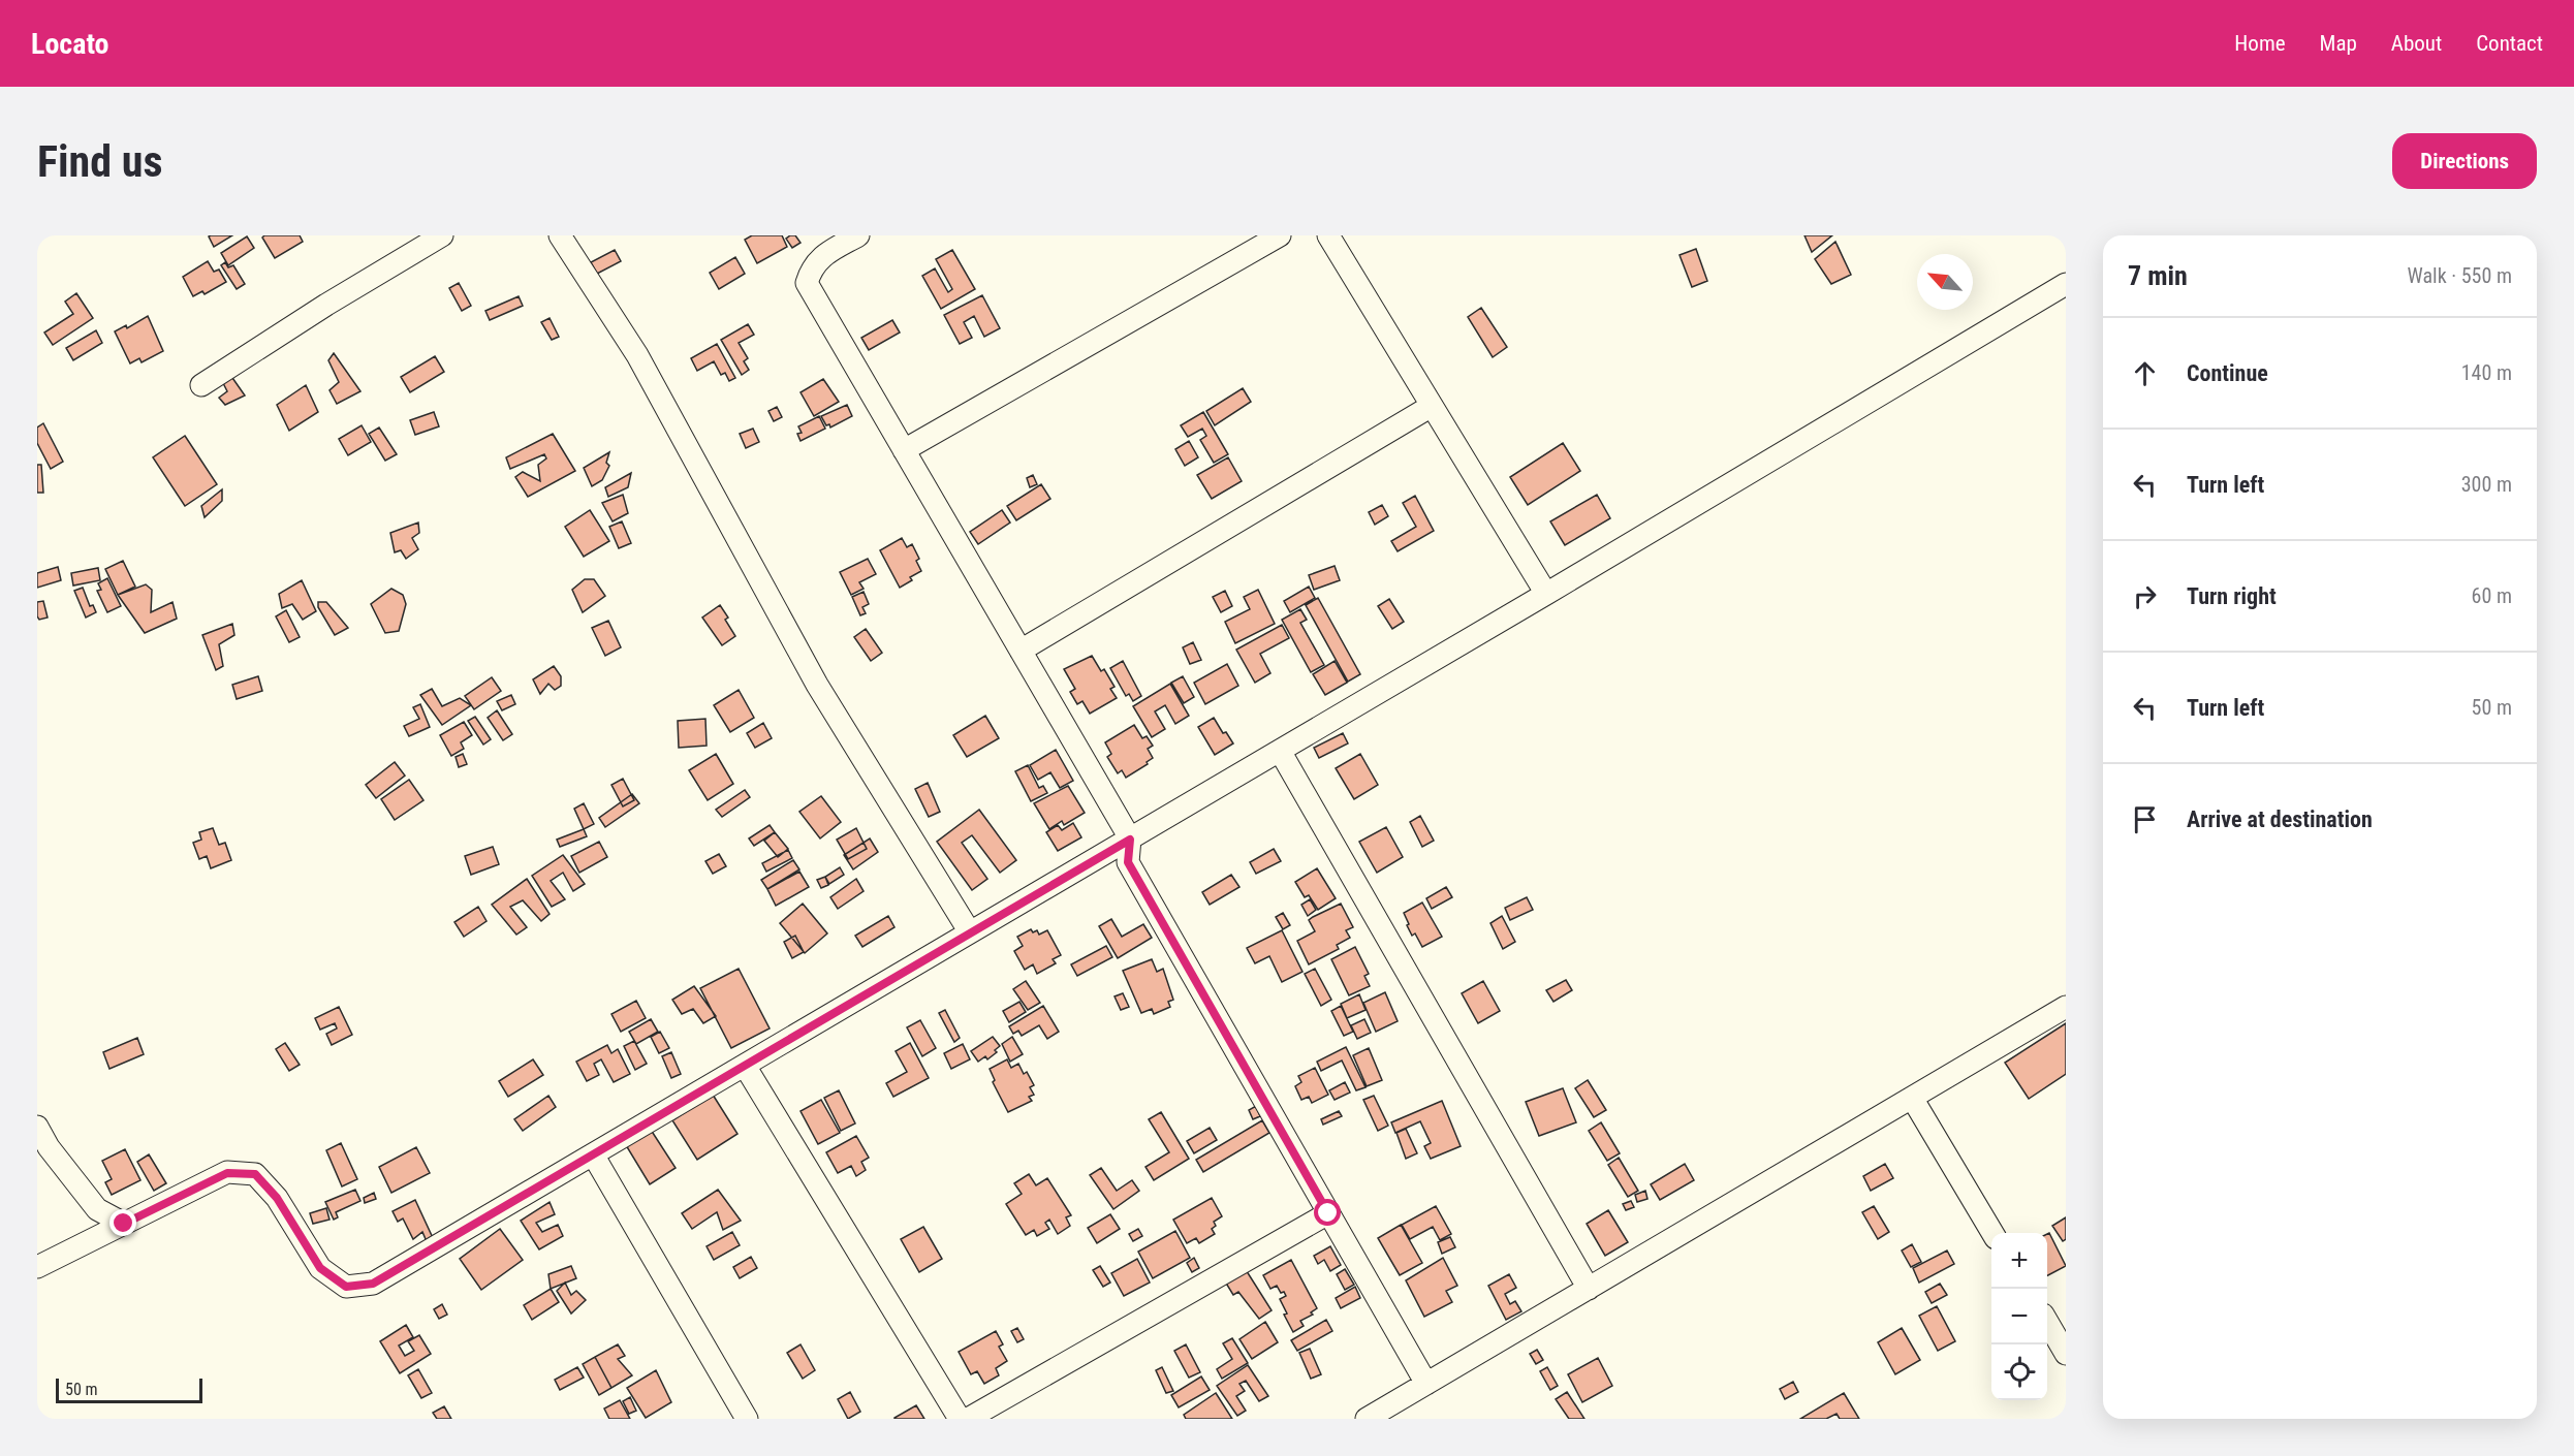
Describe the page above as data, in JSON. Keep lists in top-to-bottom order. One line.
{"scale_bar":"50 m","north":"top left","page":{"header":"Locato","nav":["Home","Map","About","Contact"],"buttons":"Directions","title":"Find us","heading":["7 min","Walk · 550 m"],"list":[["Continue","140 m"],["Turn left","300 m"],["Turn right","60 m"],["Turn left","50 m"],"Arrive at destination"],"map_buttons":["+","−"],"scale":"50 m"}}
